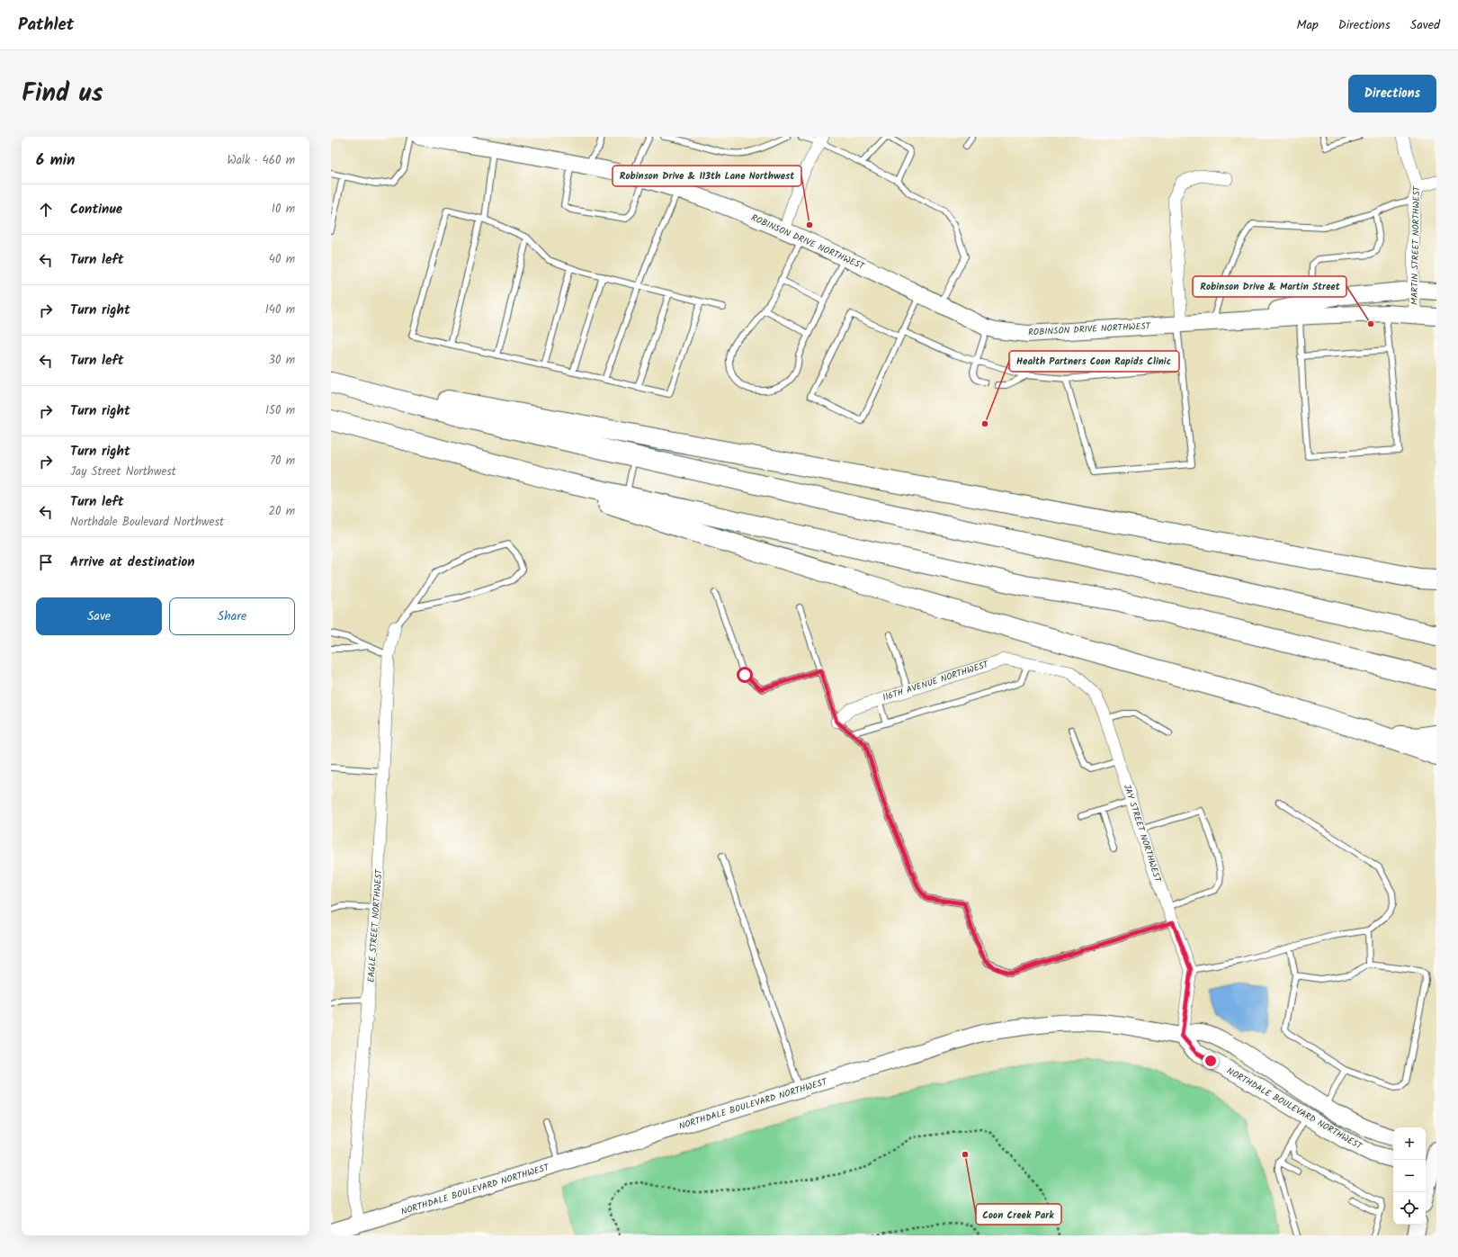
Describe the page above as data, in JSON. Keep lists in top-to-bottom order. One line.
{"streets":{"main road":["ROBINSON DRIVE NORTHWEST","NORTHDALE BOULEVARD NORTHWEST"],"street":["MARTIN STREET NORTHWEST","116TH AVENUE NORTHWEST","JAY STREET NORTHWEST","EAGLE STREET NORTHWEST"]},"crossings":[["ROBINSON DRIVE NORTHWEST","MARTIN STREET NORTHWEST"],["116TH AVENUE NORTHWEST","JAY STREET NORTHWEST"],["JAY STREET NORTHWEST","NORTHDALE BOULEVARD NORTHWEST"],["EAGLE STREET NORTHWEST","NORTHDALE BOULEVARD NORTHWEST"]],"places":["Robinson Drive & 113th Lane Northwest","Robinson Drive & Martin Street","Health Partners Coon Rapids Clinic","Coon Creek Park"],"page":{"header":"Pathlet","nav":["Map","Directions","Saved"],"title":"Find us","buttons":["Directions",["Save","Share"]],"heading":["6 min","Walk · 460 m"],"list":[["Continue","10 m"],["Turn left","40 m"],["Turn right","140 m"],["Turn left","30 m"],["Turn right","150 m"],["Turn right","Jay Street Northwest","70 m"],["Turn left","Northdale Boulevard Northwest","20 m"],"Arrive at destination"],"map_buttons":["+","−"]}}
